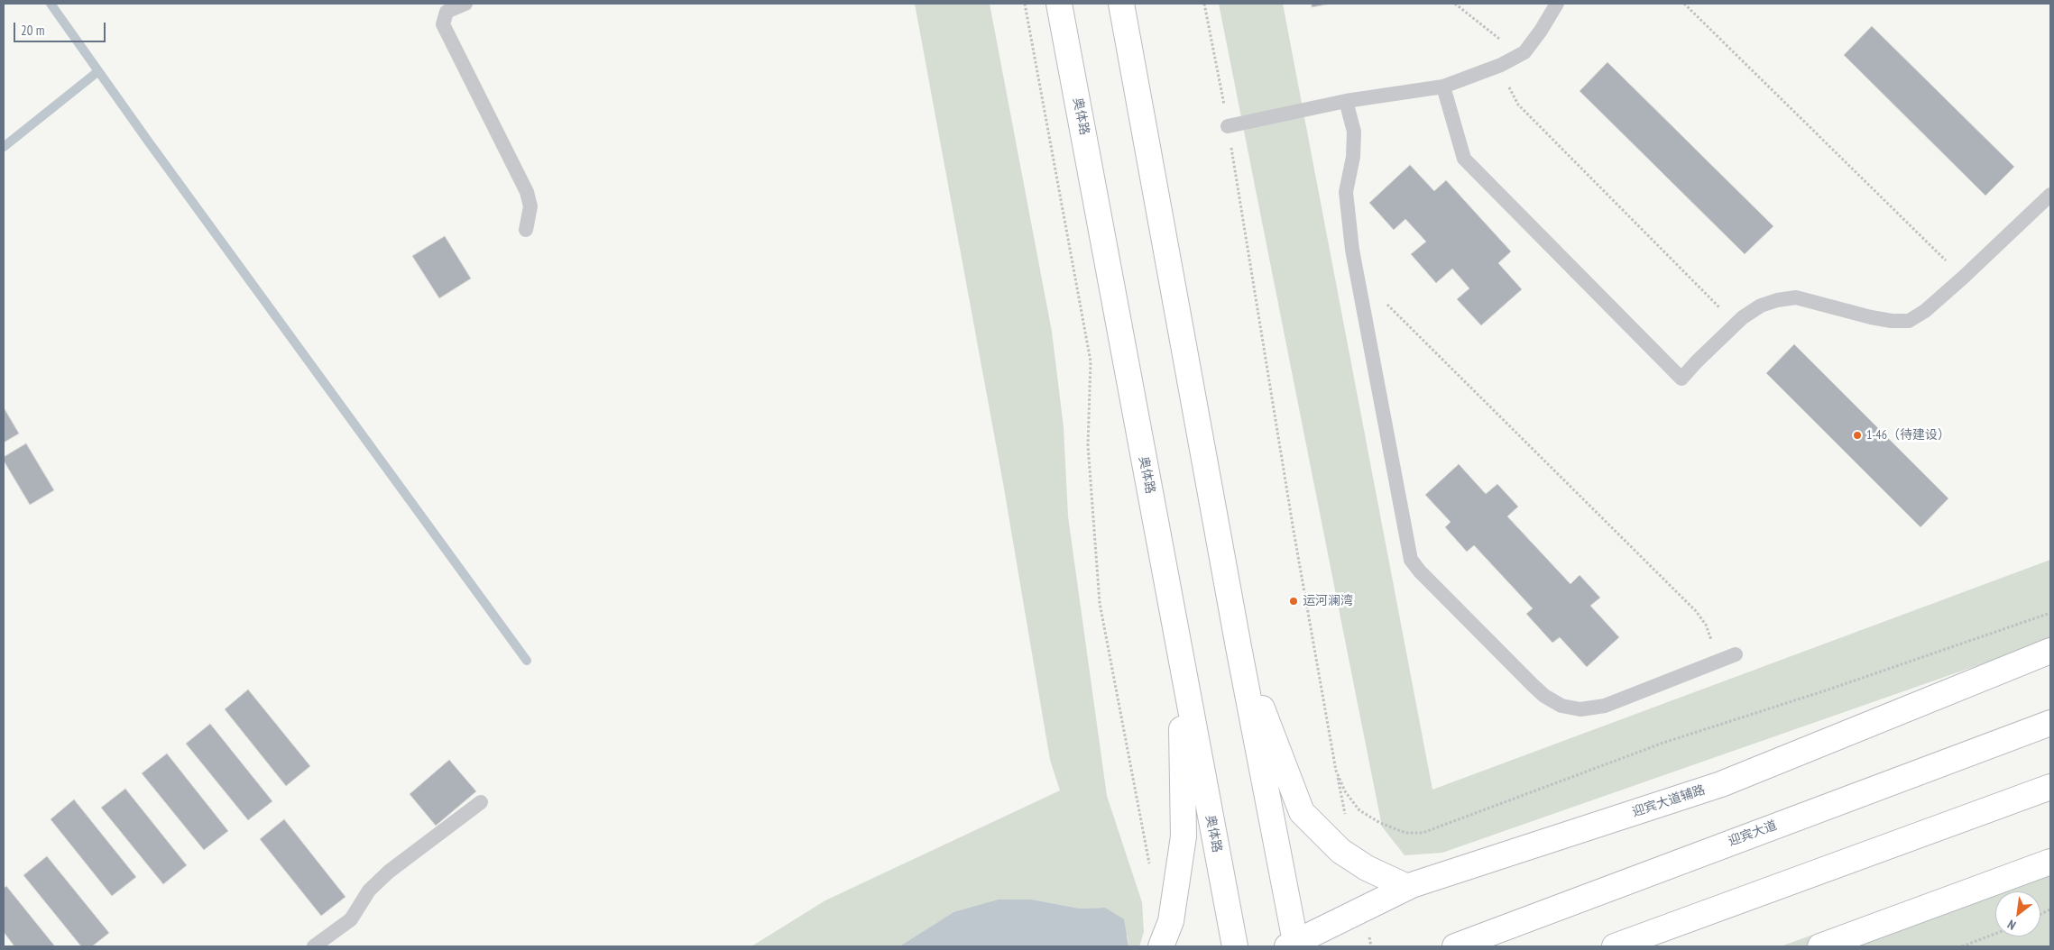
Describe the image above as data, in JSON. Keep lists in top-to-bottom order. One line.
{"streets":{"main road":["奥体路","迎宾大道辅路","迎宾大道"]},"places":["1-46（待建设）","运河澜湾"],"scale_bar":"20 m","north":"bottom left"}
